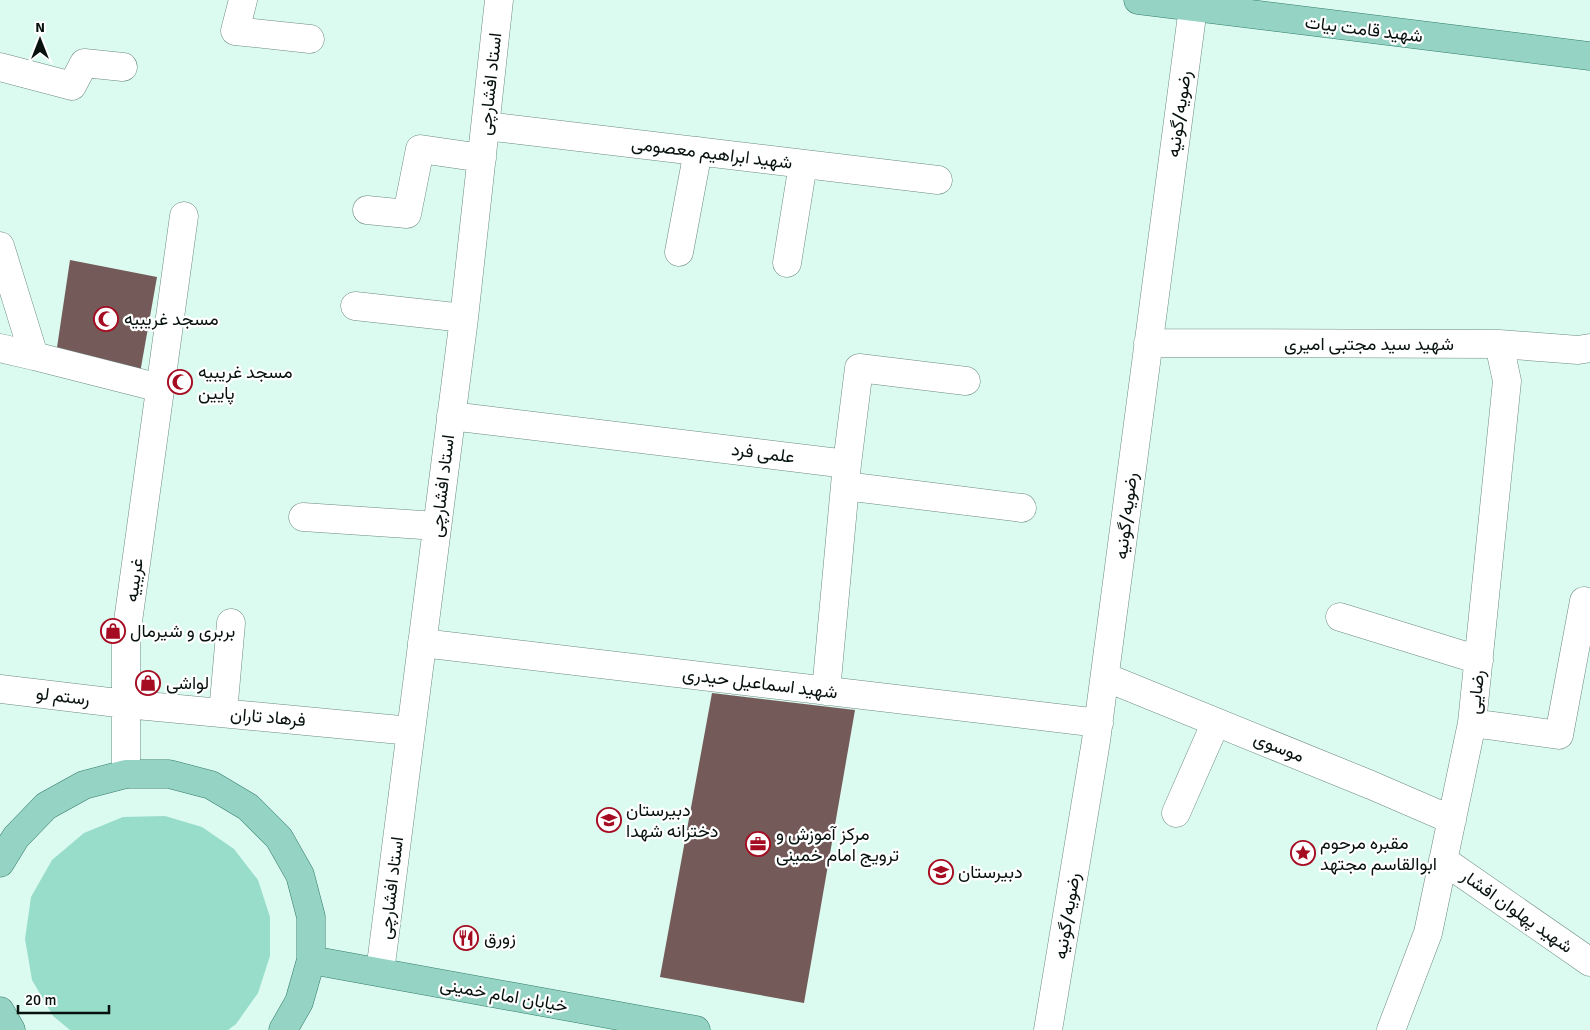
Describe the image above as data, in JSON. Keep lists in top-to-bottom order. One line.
{"streets":{"main road":["شهید قامت بیات","خیابان امام خمینی"],"street":["استاد افشارچی","رضویه/گونیه","شهید ابراهیم معصومی","شهید سید مجتبی امیری","علمی فرد","غریبیه","شهید اسماعیل حیدری","رضایی","رستم لو","فرهاد تاران","موسوی","شهید پهلوان افشار"]},"crossings":[["شهید قامت بیات","رضویه/گونیه"],["استاد افشارچی","شهید ابراهیم معصومی"],["استاد افشارچی","علمی فرد"],["استاد افشارچی","شهید اسماعیل حیدری"],["استاد افشارچی","فرهاد تاران"],["استاد افشارچی","خیابان امام خمینی"],["رضویه/گونیه","شهید سید مجتبی امیری"],["رضویه/گونیه","شهید اسماعیل حیدری"],["رضویه/گونیه","موسوی"],["شهید سید مجتبی امیری","رضایی"],["غریبیه","رستم لو"],["غریبیه","فرهاد تاران"],["رضایی","موسوی"],["رضایی","شهید پهلوان افشار"],["رستم لو","فرهاد تاران"]],"places":{"mosque":["مسجد غریبیه","مسجد غریبیه پایین"],"shop":["بربری و شیرمال","لواشی"],"school or university":["دبیرستان دخترانه شهدا","دبیرستان"],"office":["مرکز آموزش و ترویج امام خمینی"],"place":["مقبره مرحوم ابوالقاسم مجتهد"],"restaurant":["زورق"]},"scale_bar":"20 m","north":"top"}
